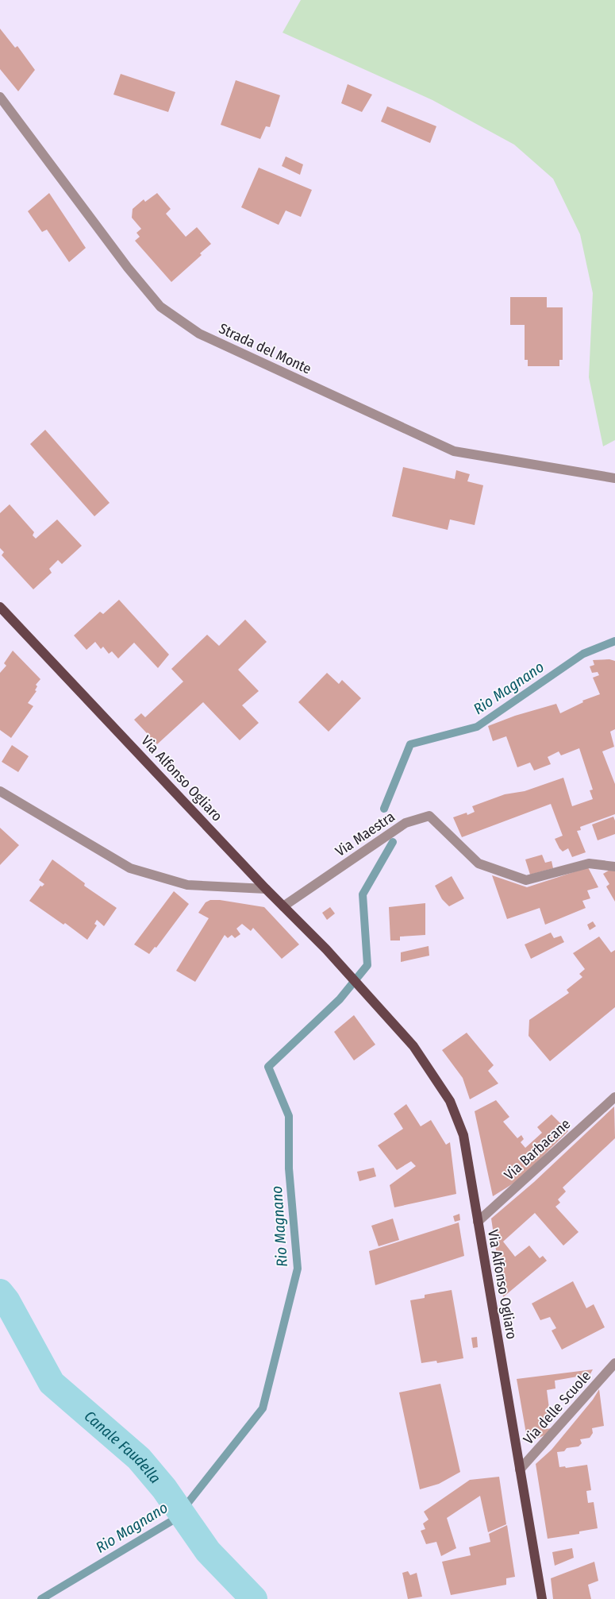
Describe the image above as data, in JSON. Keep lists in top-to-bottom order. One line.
{"streets":{"main road":["Via Alfonso Ogliaro"],"street":["Strada del Monte","Via Maestra","Via Barbacane","Via delle Scuole"]},"crossings":[["Via Alfonso Ogliaro","Via Maestra"],["Via Alfonso Ogliaro","Via Barbacane"],["Via Alfonso Ogliaro","Via delle Scuole"]],"water":["Rio Magnano","Canale Faudella"]}
